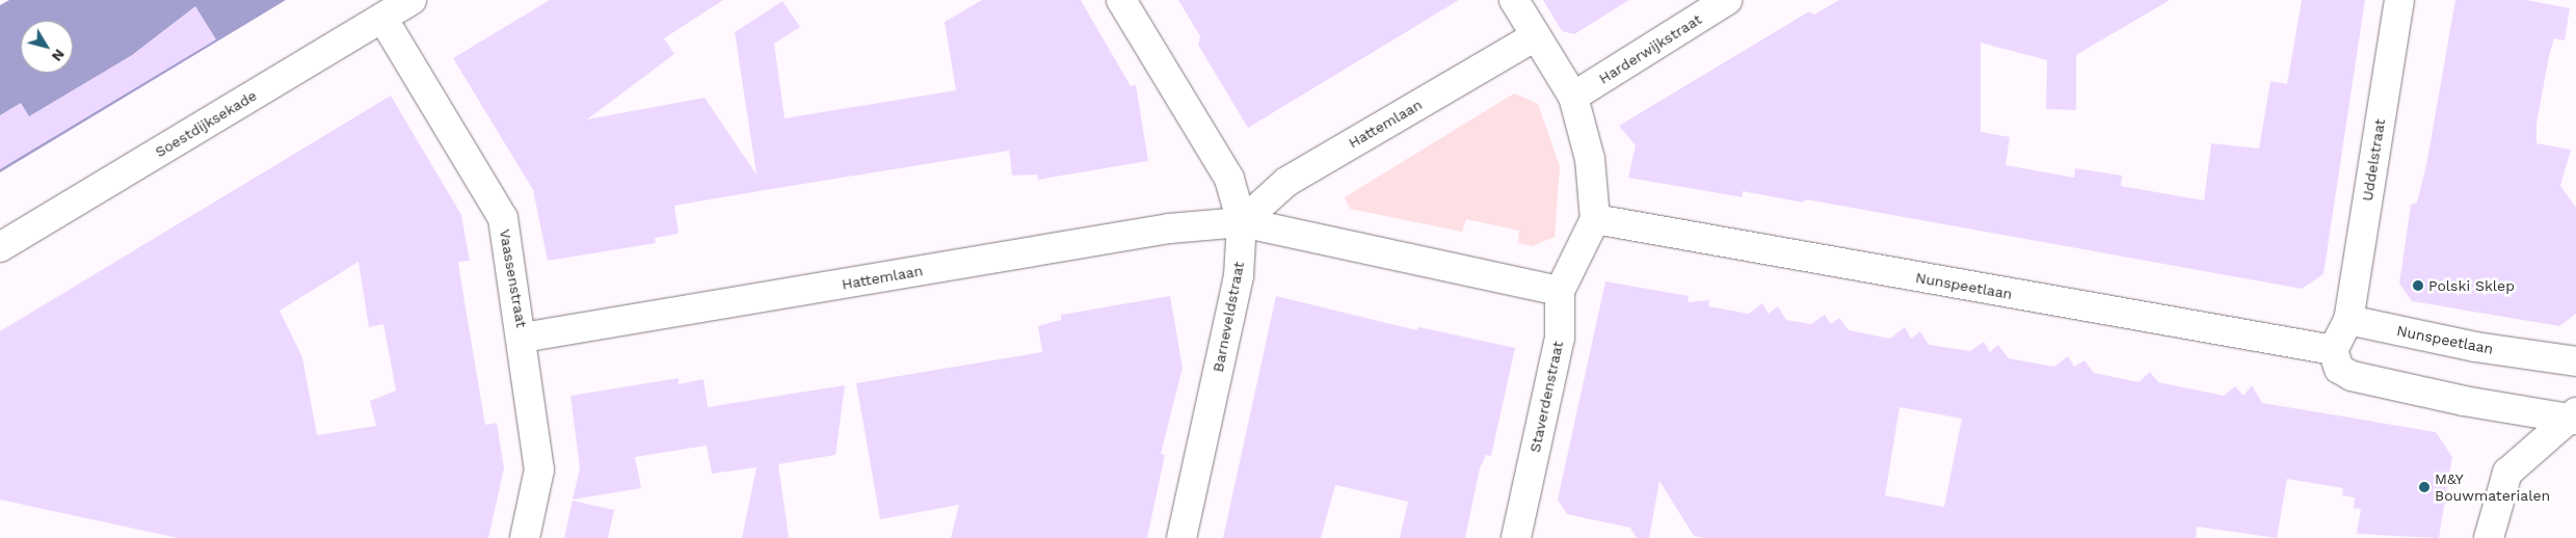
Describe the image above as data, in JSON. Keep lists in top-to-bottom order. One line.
{"streets":{"street":["Harderwijkstraat","Soestdijksekade","Hattemlaan","Uddelstraat","Vaassenstraat","Nunspeetlaan","Barneveldstraat","Staverdenstraat"]},"crossings":[["Soestdijksekade","Vaassenstraat"],["Hattemlaan","Vaassenstraat"],["Hattemlaan","Barneveldstraat"],["Hattemlaan","Staverdenstraat"],["Uddelstraat","Nunspeetlaan"],["Nunspeetlaan","Staverdenstraat"]],"places":["Polski Sklep","M&Y Bouwmaterialen"],"north":"bottom right"}
